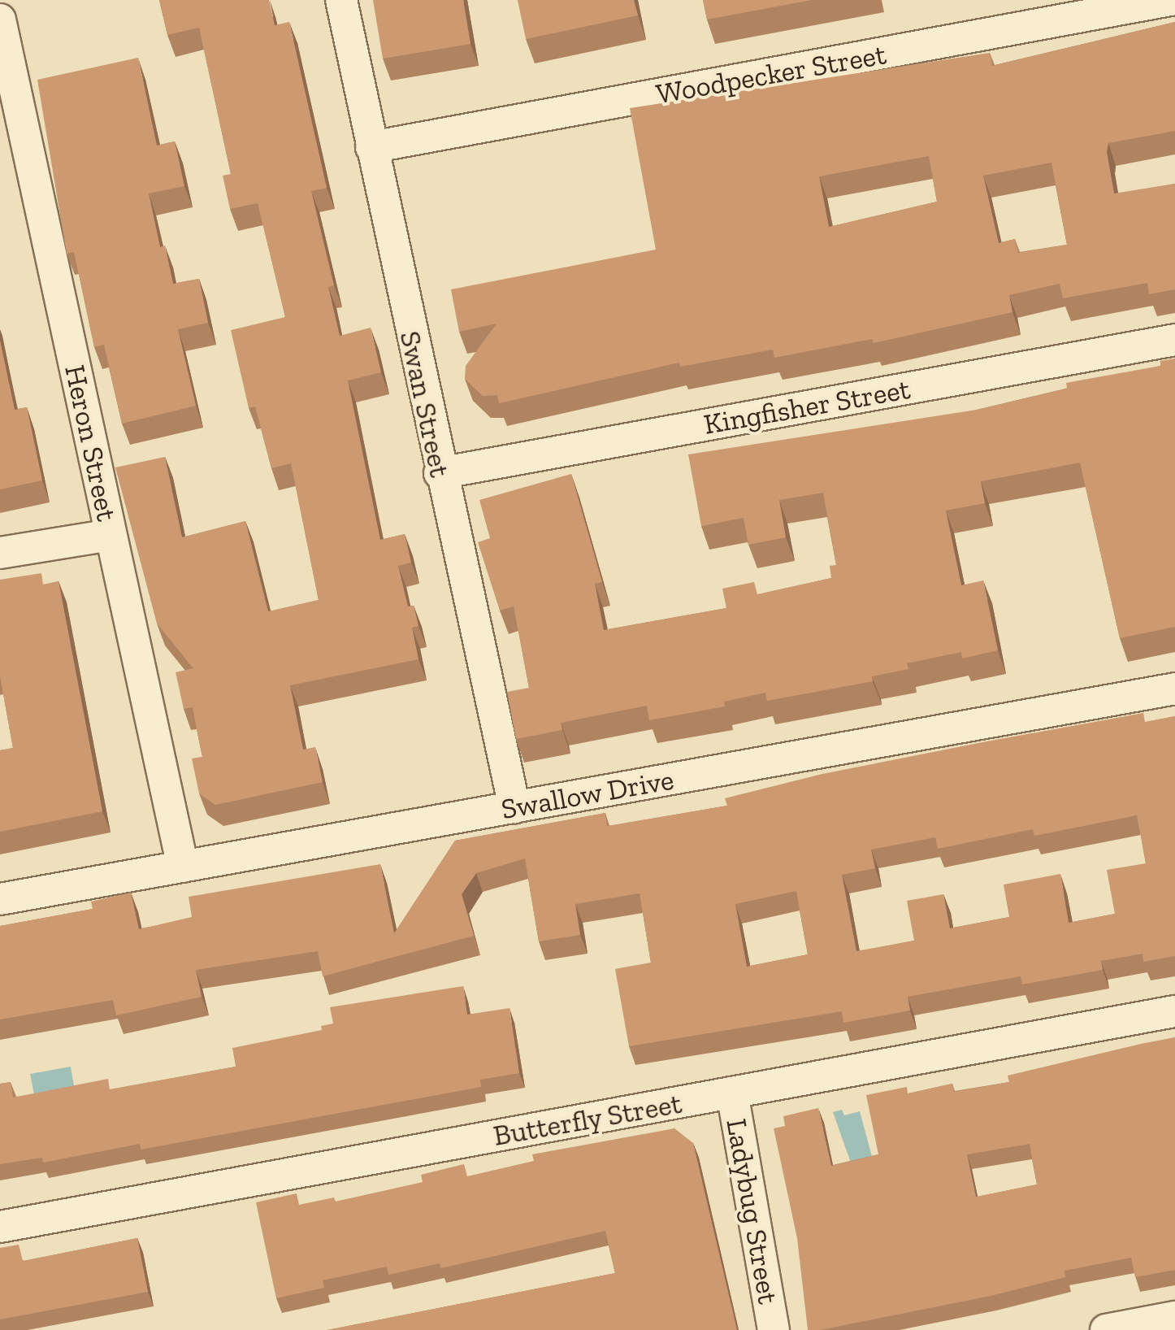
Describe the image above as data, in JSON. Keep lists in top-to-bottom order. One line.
{"streets":{"street":["Woodpecker Street","Swan Street","Kingfisher Street","Heron Street","Swallow Drive","Butterfly Street","Ladybug Street"]},"crossings":[["Woodpecker Street","Swan Street"],["Swan Street","Kingfisher Street"],["Swan Street","Swallow Drive"],["Heron Street","Swallow Drive"],["Butterfly Street","Ladybug Street"]]}
